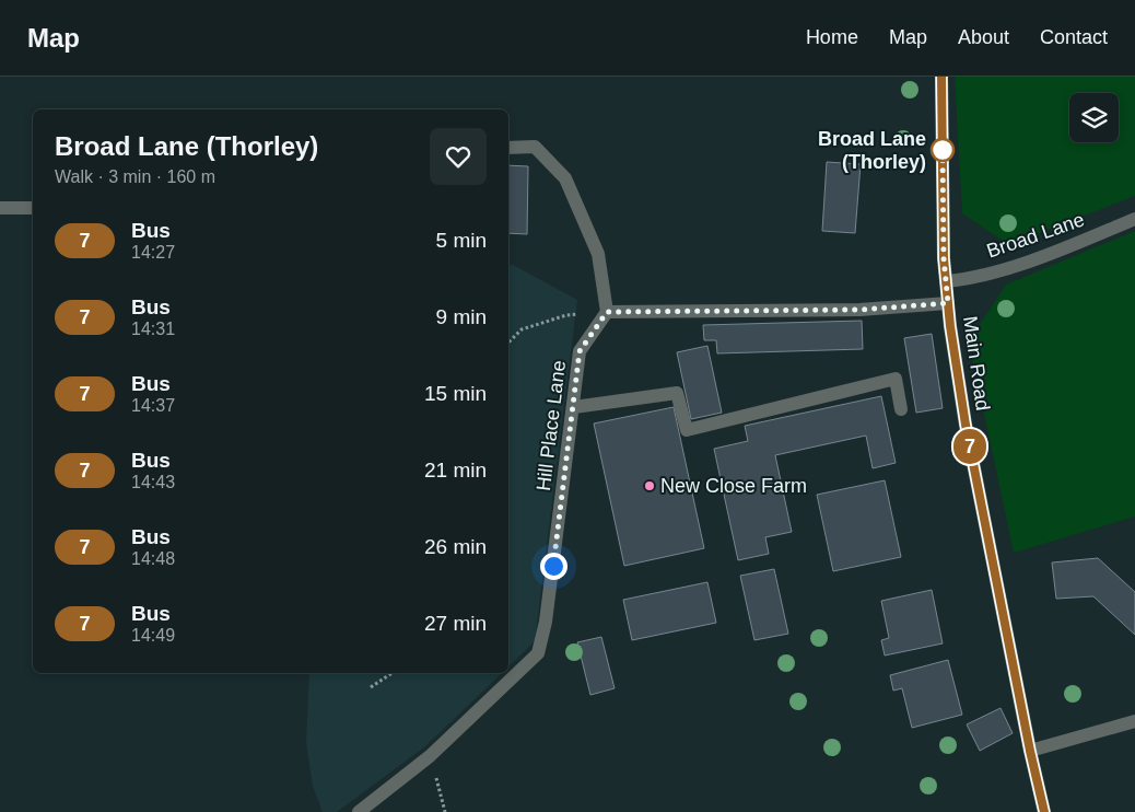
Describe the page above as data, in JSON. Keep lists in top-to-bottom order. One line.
{"streets":{"main road":["Main Road"],"street":["Broad Lane","Hill Place Lane"]},"crossings":[["Broad Lane","Main Road"]],"places":["Broad Lane (Thorley)","New Close Farm"],"lines":["bus line 7"],"page":{"header":"Map","nav":["Home","Map","About","Contact"],"on_map":"7","heading":["Broad Lane (Thorley)","Walk · 3 min · 160 m"],"list":[{"mark":"7","name":"Bus","note":"14:27","value":"5 min"},{"mark":"7","name":"Bus","note":"14:31","value":"9 min"},{"mark":"7","name":"Bus","note":"14:37","value":"15 min"},{"mark":"7","name":"Bus","note":"14:43","value":"21 min"},{"mark":"7","name":"Bus","note":"14:48","value":"26 min"},{"mark":"7","name":"Bus","note":"14:49","value":"27 min"}]}}
